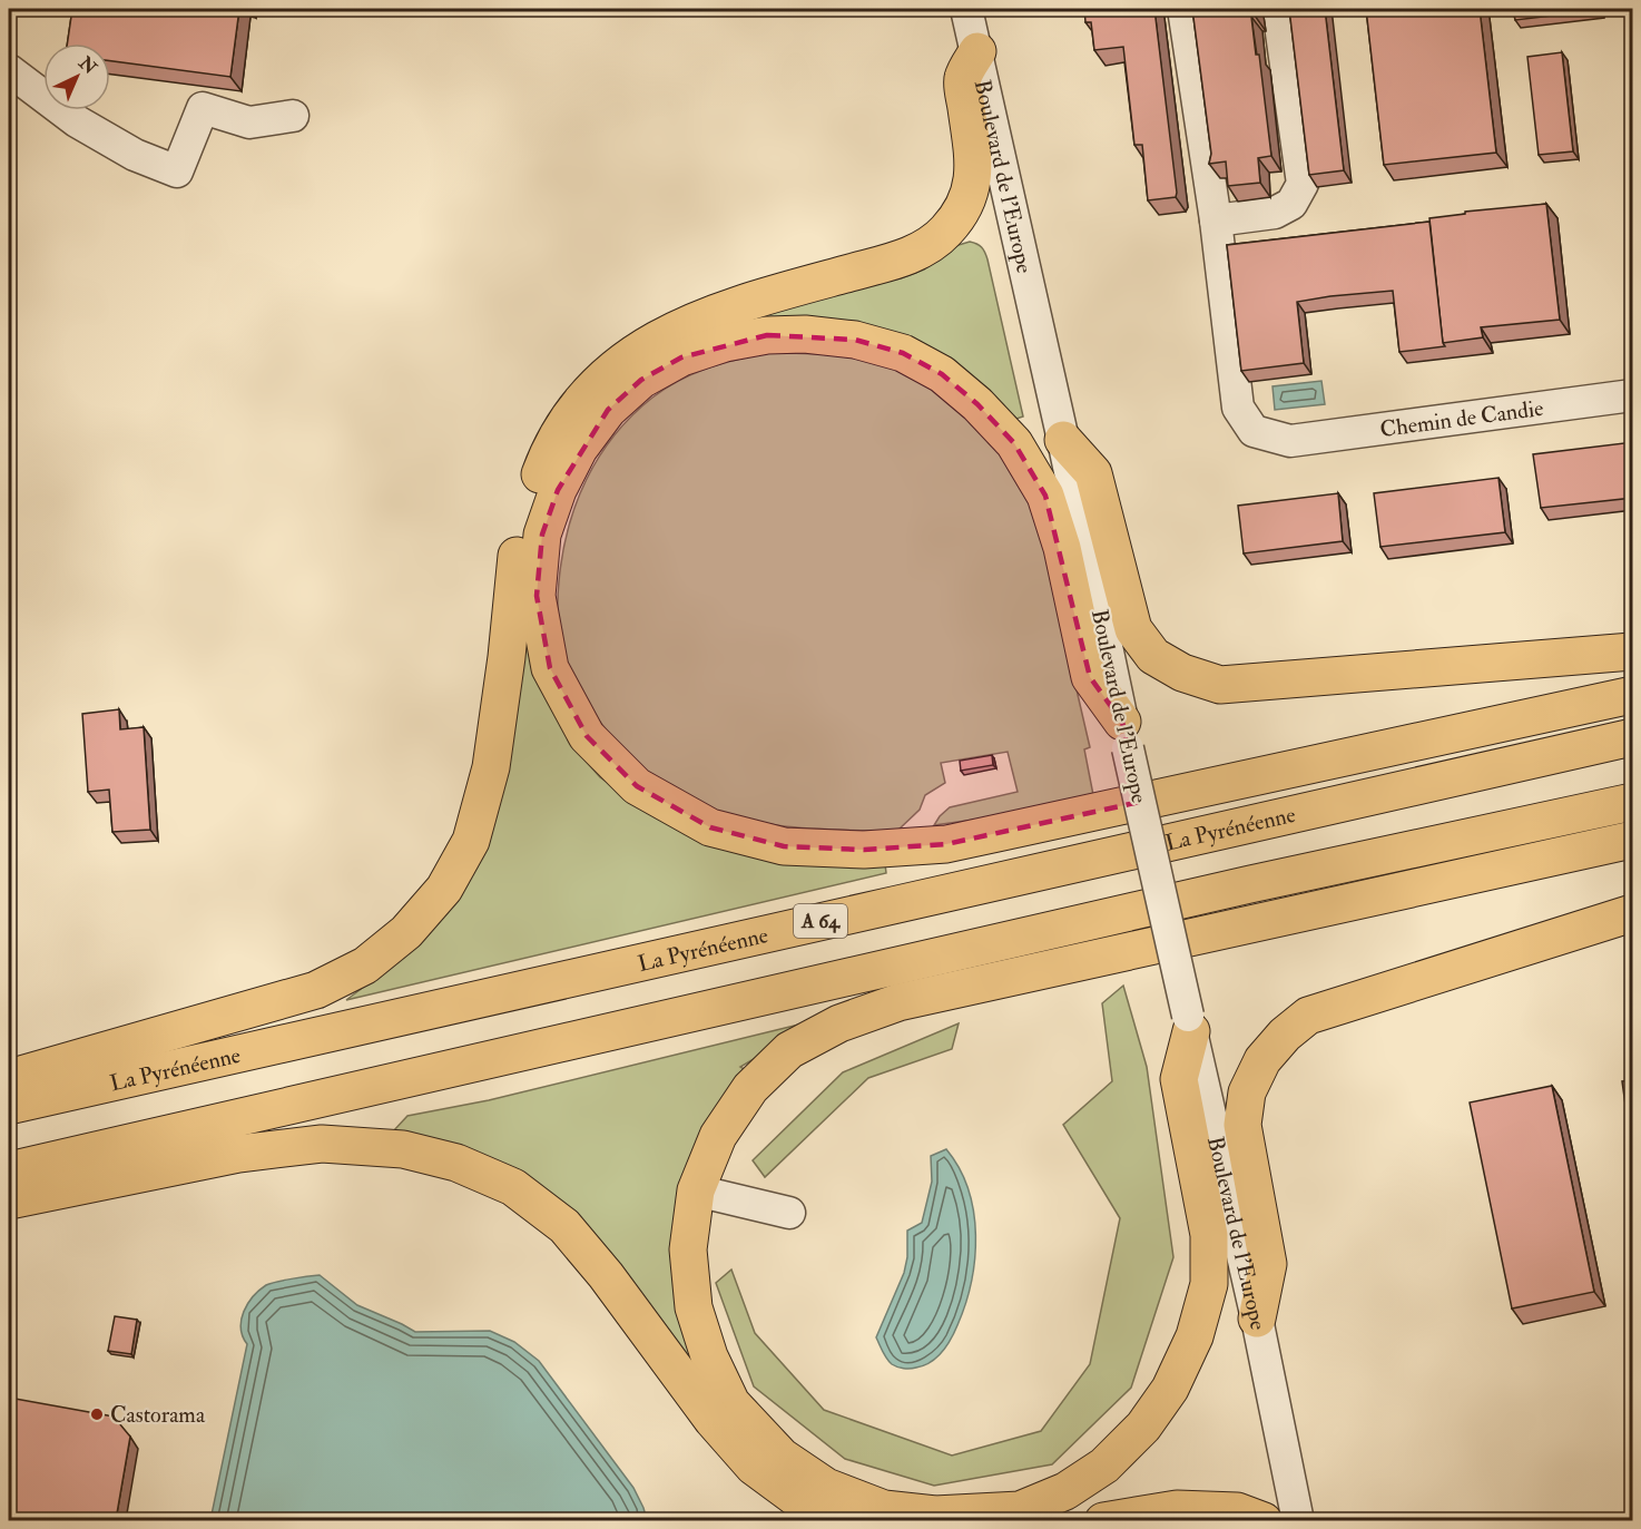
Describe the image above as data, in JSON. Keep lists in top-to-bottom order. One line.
{"streets":{"highway":["La Pyrénéenne","A 64"],"street":["Boulevard de l'Europe","Chemin de Candie"]},"places":["Castorama"],"north":"top right"}
